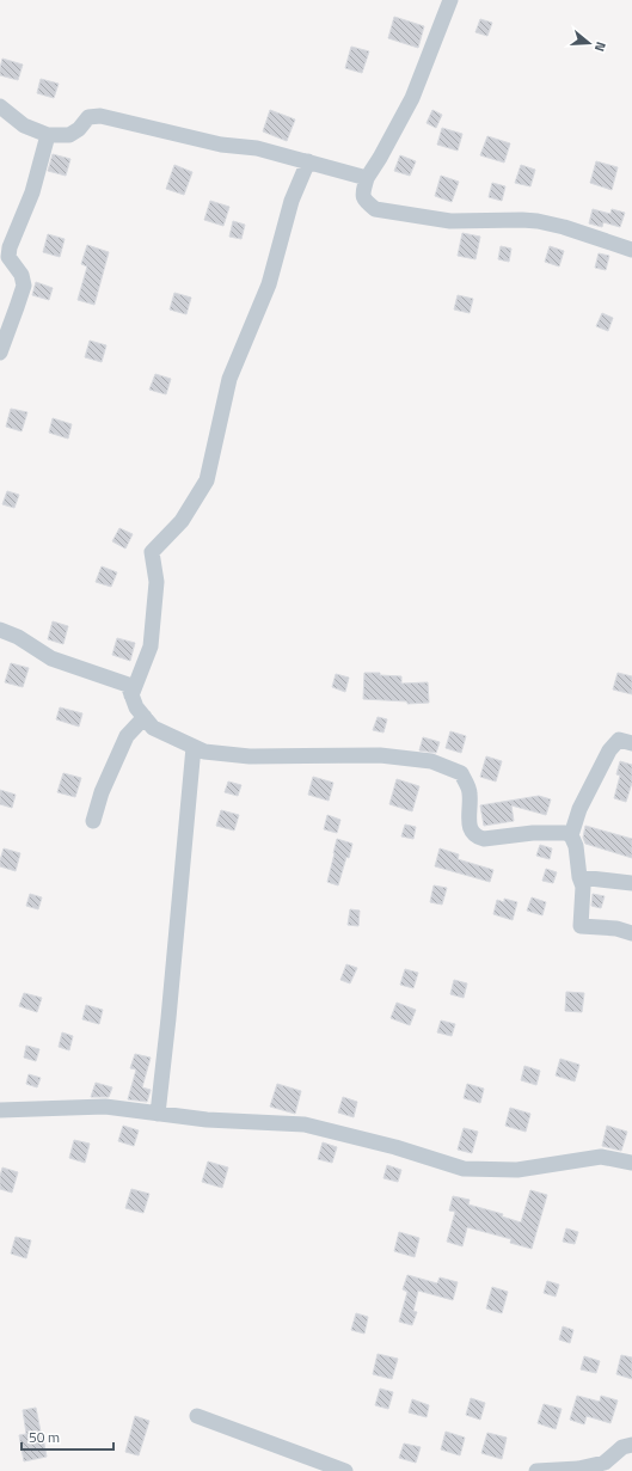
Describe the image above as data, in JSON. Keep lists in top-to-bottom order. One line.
{"scale_bar":"50 m","north":"right"}
